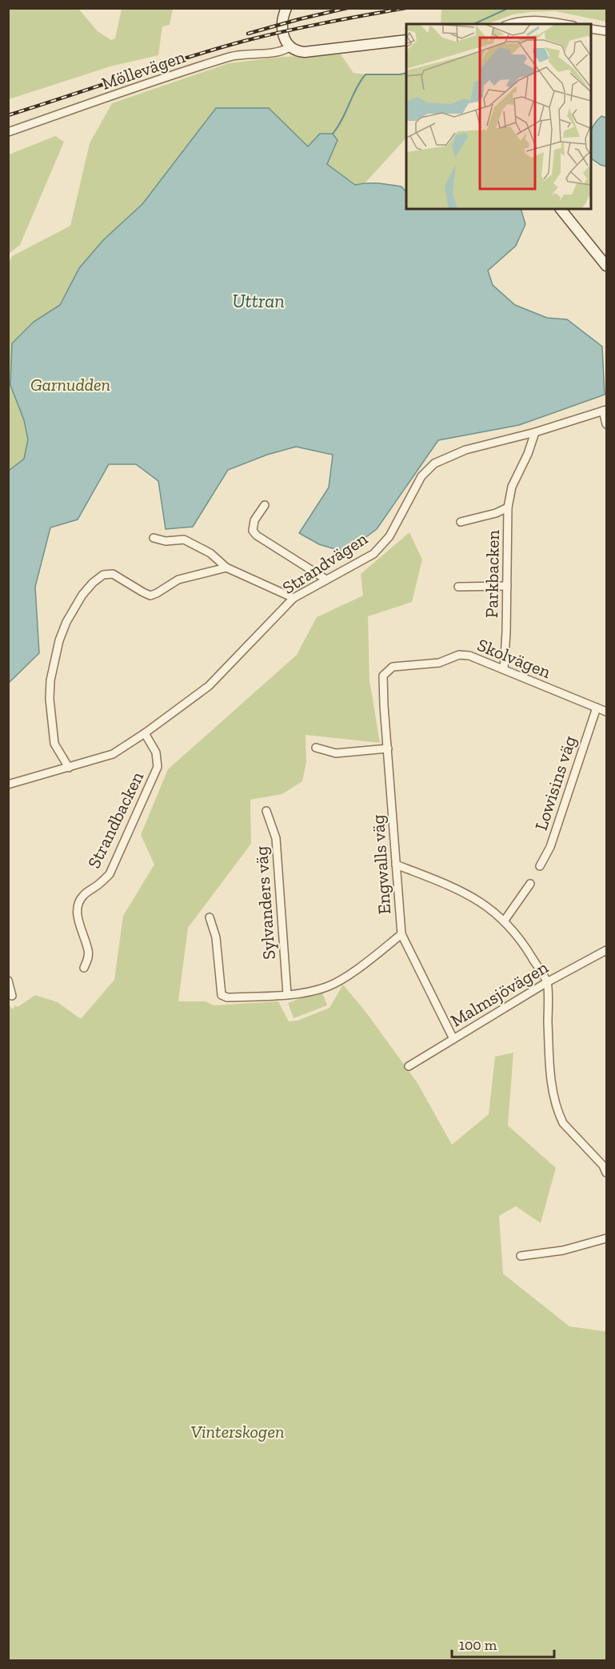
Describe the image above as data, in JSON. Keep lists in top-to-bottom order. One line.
{"streets":{"street":["Möllevägen","Strandvägen","Parkbacken","Skolvägen","Lowisins väg","Strandbacken","Engwalls väg","Sylvanders väg","Malmsjövägen"]},"crossings":[["Strandvägen","Parkbacken"],["Strandvägen","Strandbacken"],["Parkbacken","Skolvägen"],["Skolvägen","Lowisins väg"],["Skolvägen","Engwalls väg"],["Engwalls väg","Malmsjövägen"]],"water":["Uttran"],"parks":["Garnudden","Vinterskogen"],"scale_bar":"100 m"}
